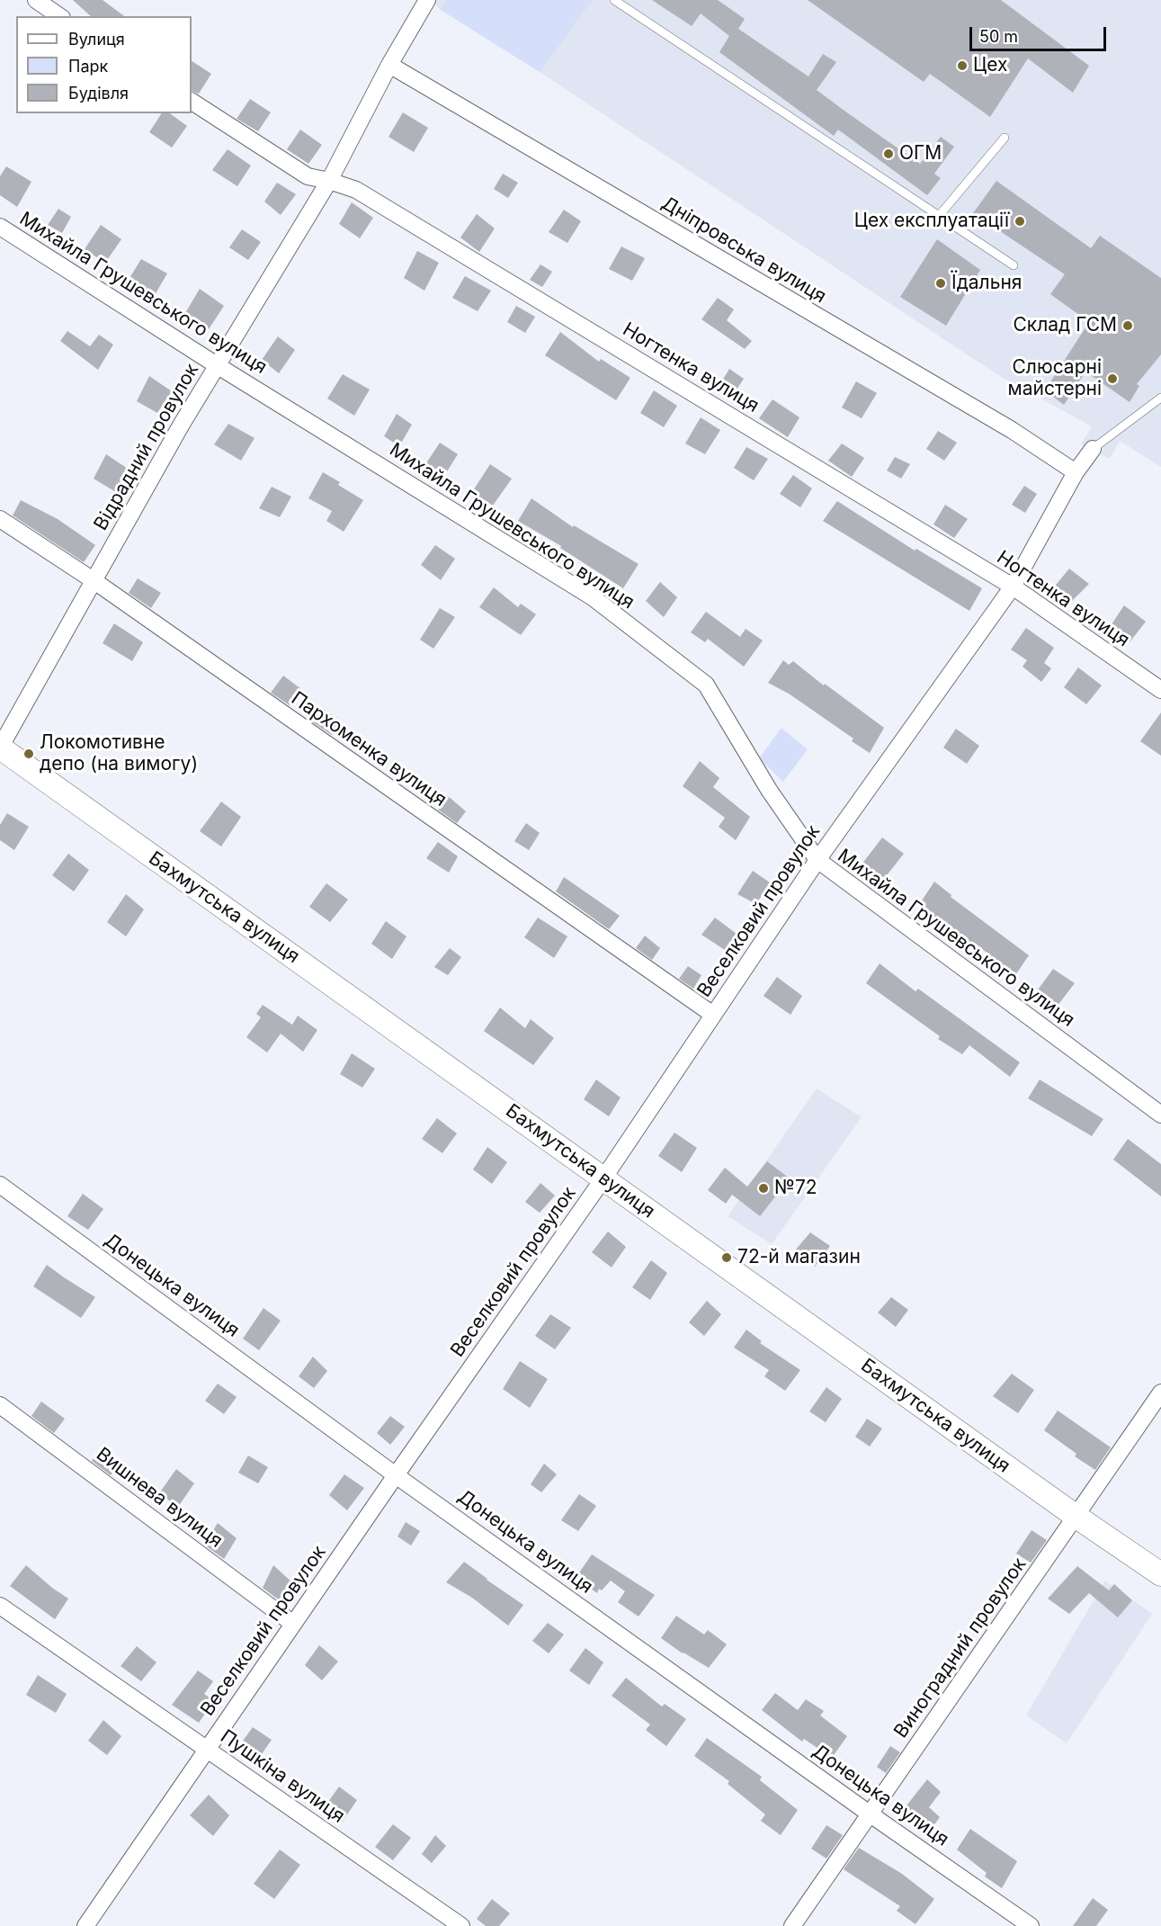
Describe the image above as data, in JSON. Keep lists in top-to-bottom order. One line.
{"streets":{"street":["Дніпровська вулиця","Михайла Грушевського вулиця","Ногтенка вулиця","Відрадний провулок","Пархоменка вулиця","Бахмутська вулиця","Веселковий провулок","Донецька вулиця","Вишнева вулиця","Виноградний провулок","Пушкіна вулиця"]},"crossings":[["Дніпровська вулиця","Відрадний провулок"],["Дніпровська вулиця","Веселковий провулок"],["Михайла Грушевського вулиця","Відрадний провулок"],["Михайла Грушевського вулиця","Веселковий провулок"],["Ногтенка вулиця","Відрадний провулок"],["Ногтенка вулиця","Веселковий провулок"],["Відрадний провулок","Пархоменка вулиця"],["Відрадний провулок","Бахмутська вулиця"],["Пархоменка вулиця","Веселковий провулок"],["Бахмутська вулиця","Веселковий провулок"],["Бахмутська вулиця","Виноградний провулок"],["Веселковий провулок","Донецька вулиця"],["Веселковий провулок","Вишнева вулиця"],["Веселковий провулок","Пушкіна вулиця"],["Донецька вулиця","Виноградний провулок"]],"places":["Цех","ОГМ","Цех експлуатації","Їдальня","Склад ГСМ","Слюсарні майстерні","Локомотивне депо (на вимогу)","№72","72-й магазин"],"legend":["Вулиця","Парк","Будівля"],"scale_bar":"50 m"}
